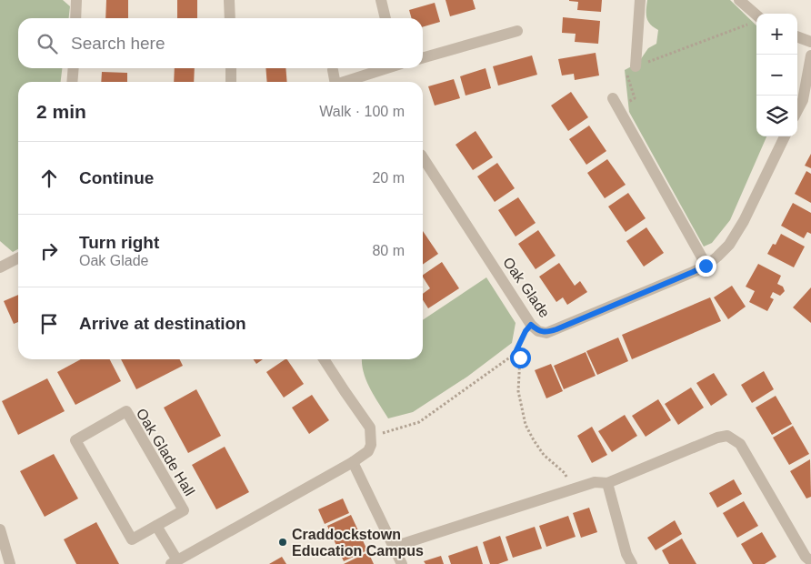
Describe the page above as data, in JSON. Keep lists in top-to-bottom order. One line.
{"streets":{"street":["Oak Glade","Oak Glade Hall"]},"places":["Craddockstown Education Campus"],"page":{"map_buttons":["+","−"],"search":"Search here","heading":["2 min","Walk · 100 m"],"list":[["Continue","20 m"],["Turn right","Oak Glade","80 m"],"Arrive at destination"]}}
